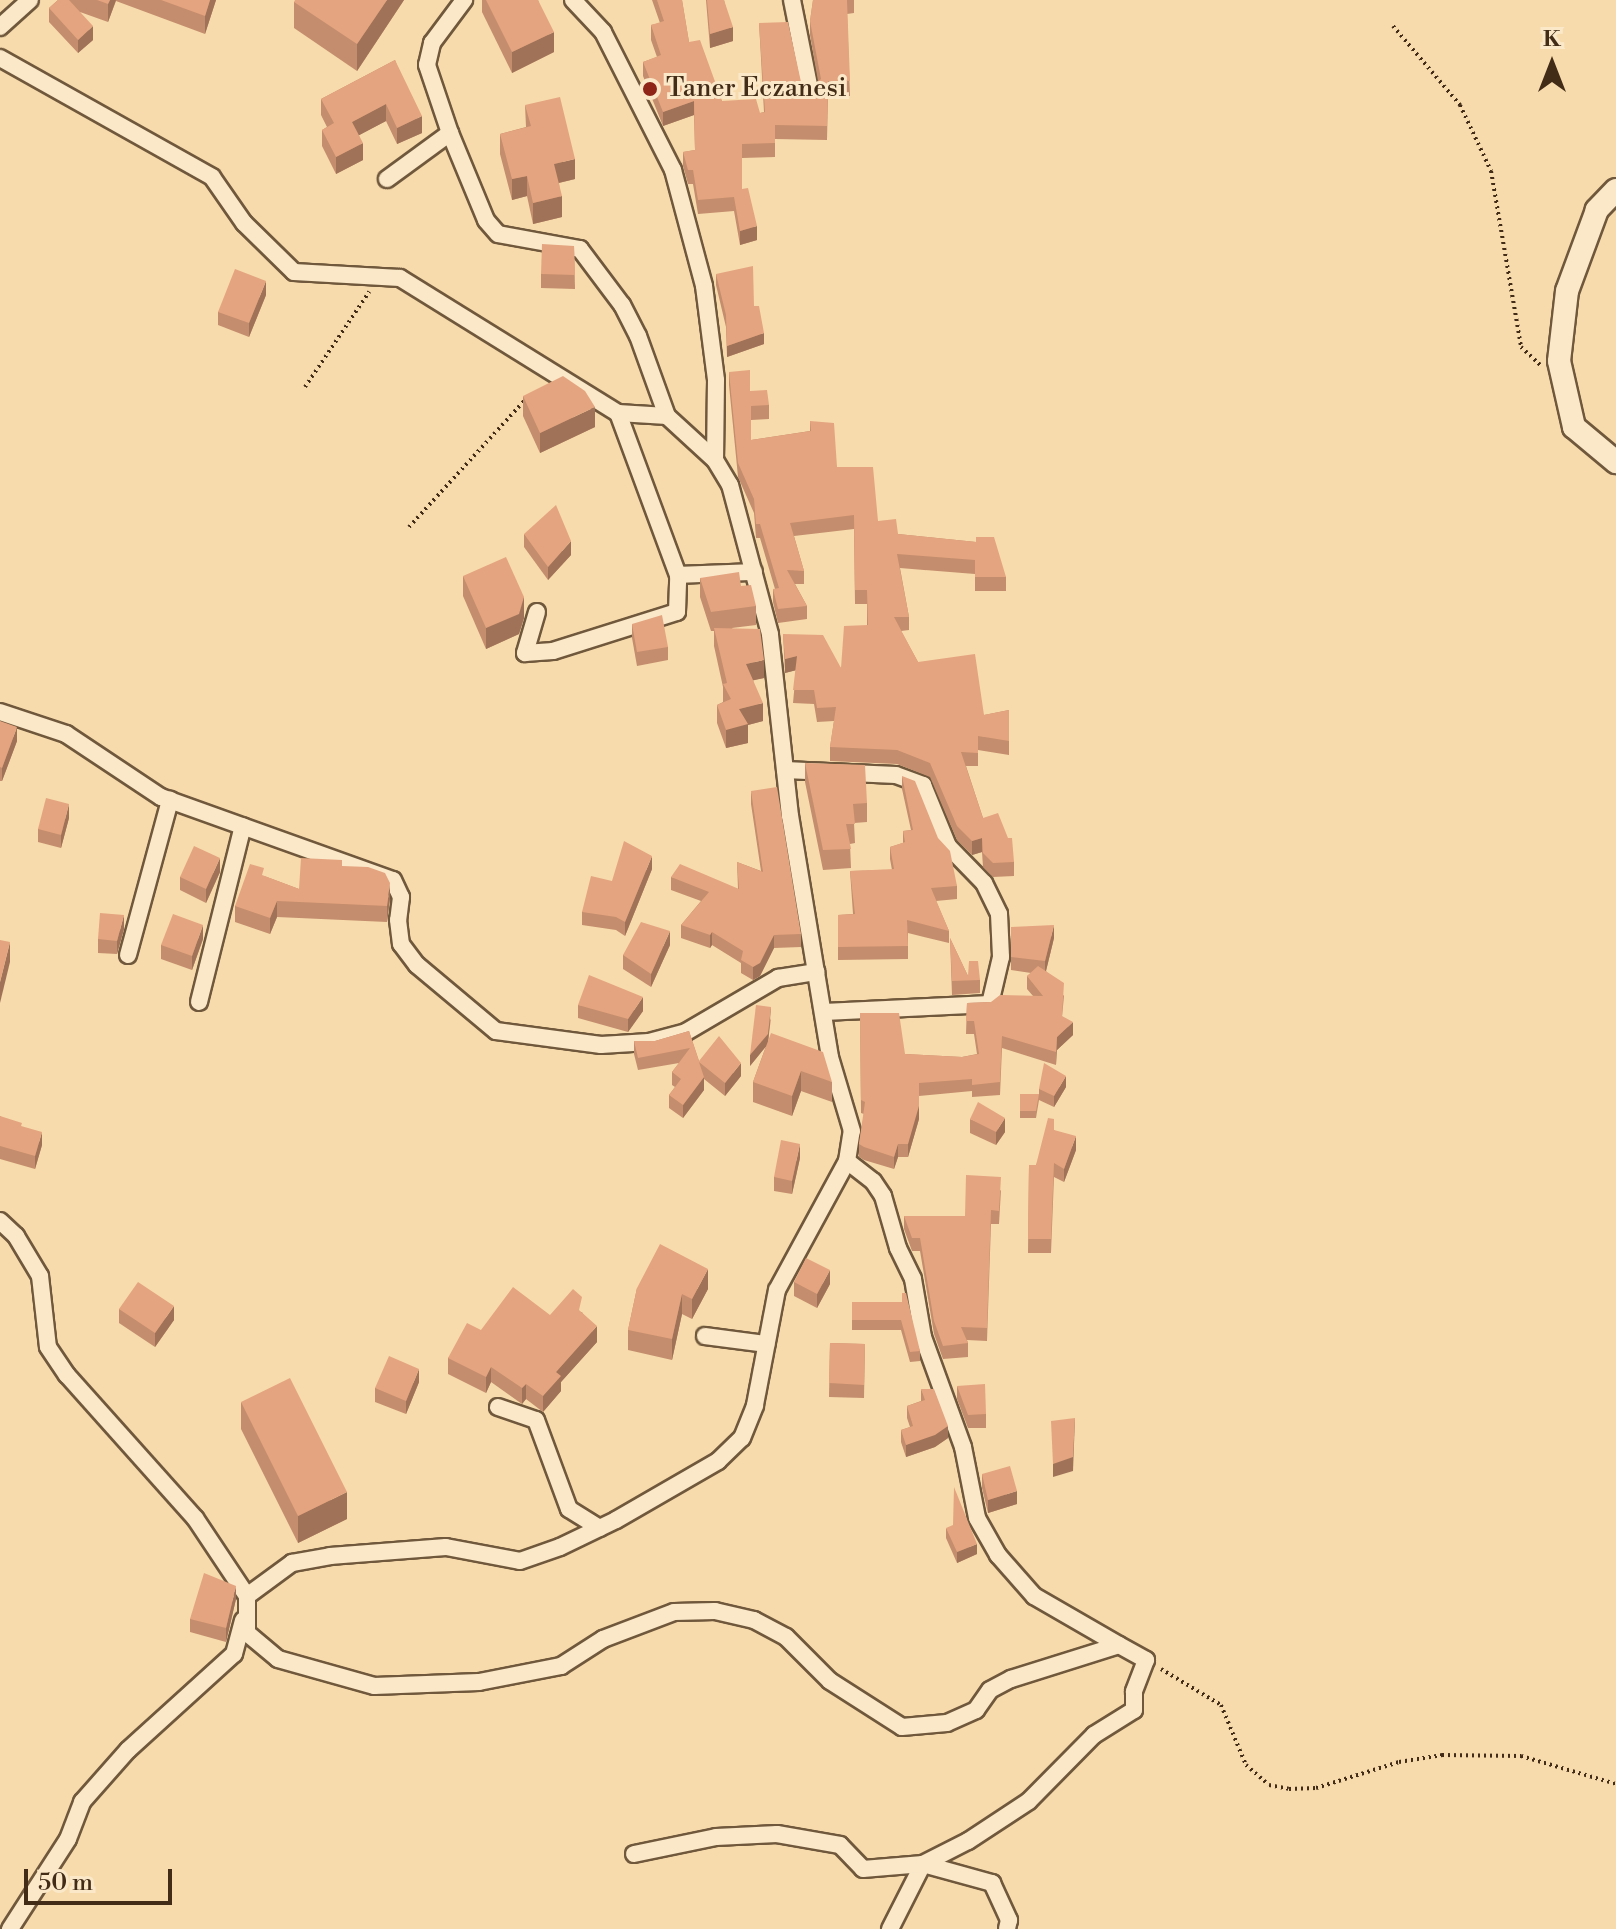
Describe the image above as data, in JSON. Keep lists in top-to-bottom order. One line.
{"places":["Taner Eczanesi"],"scale_bar":"50 m","north":"top"}
